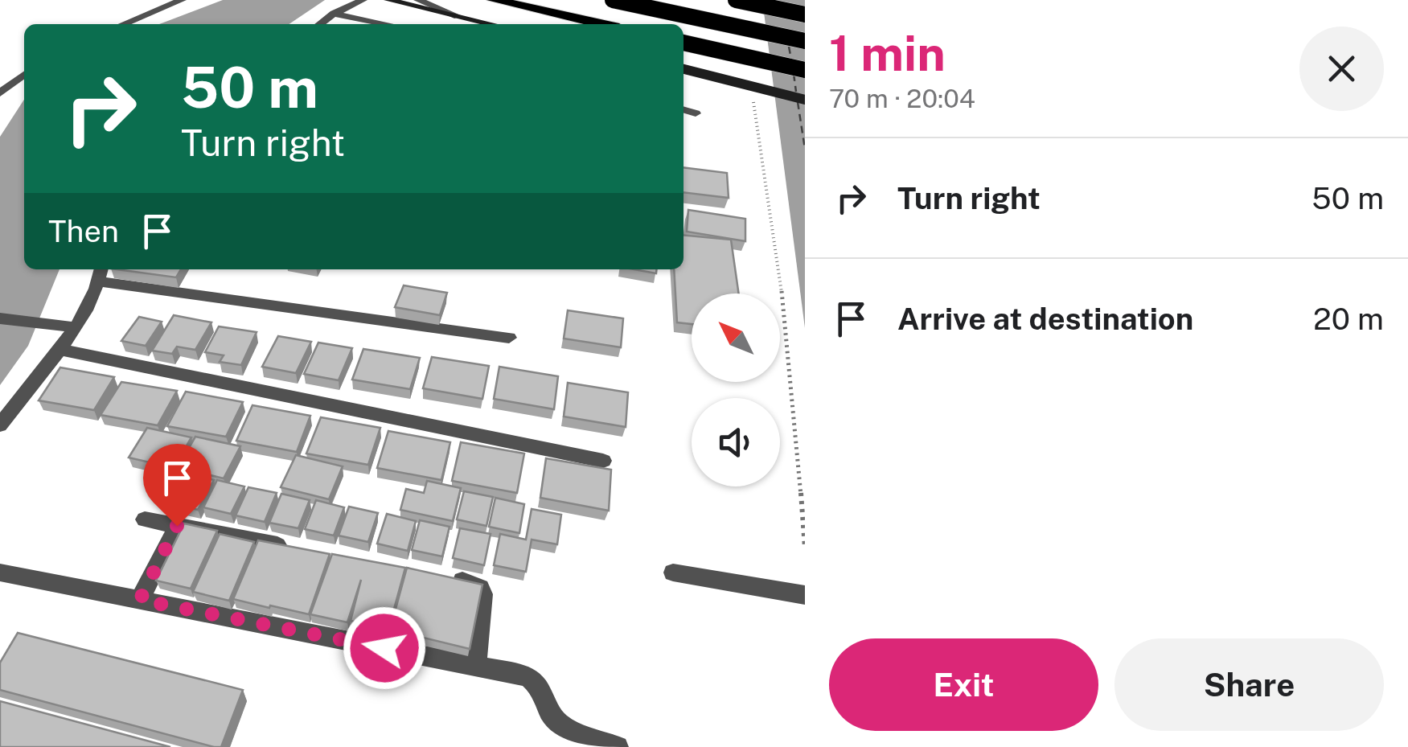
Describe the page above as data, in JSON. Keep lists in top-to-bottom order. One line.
{"north":"top left","page":{"heading":["1 min","70 m · 20:04"],"turn":["50 m","Turn right"],"list":[{"name":"Turn right","value":"50 m"},{"name":"Arrive at destination","value":"20 m"}],"then":"Then","buttons":["Exit","Share"]}}
